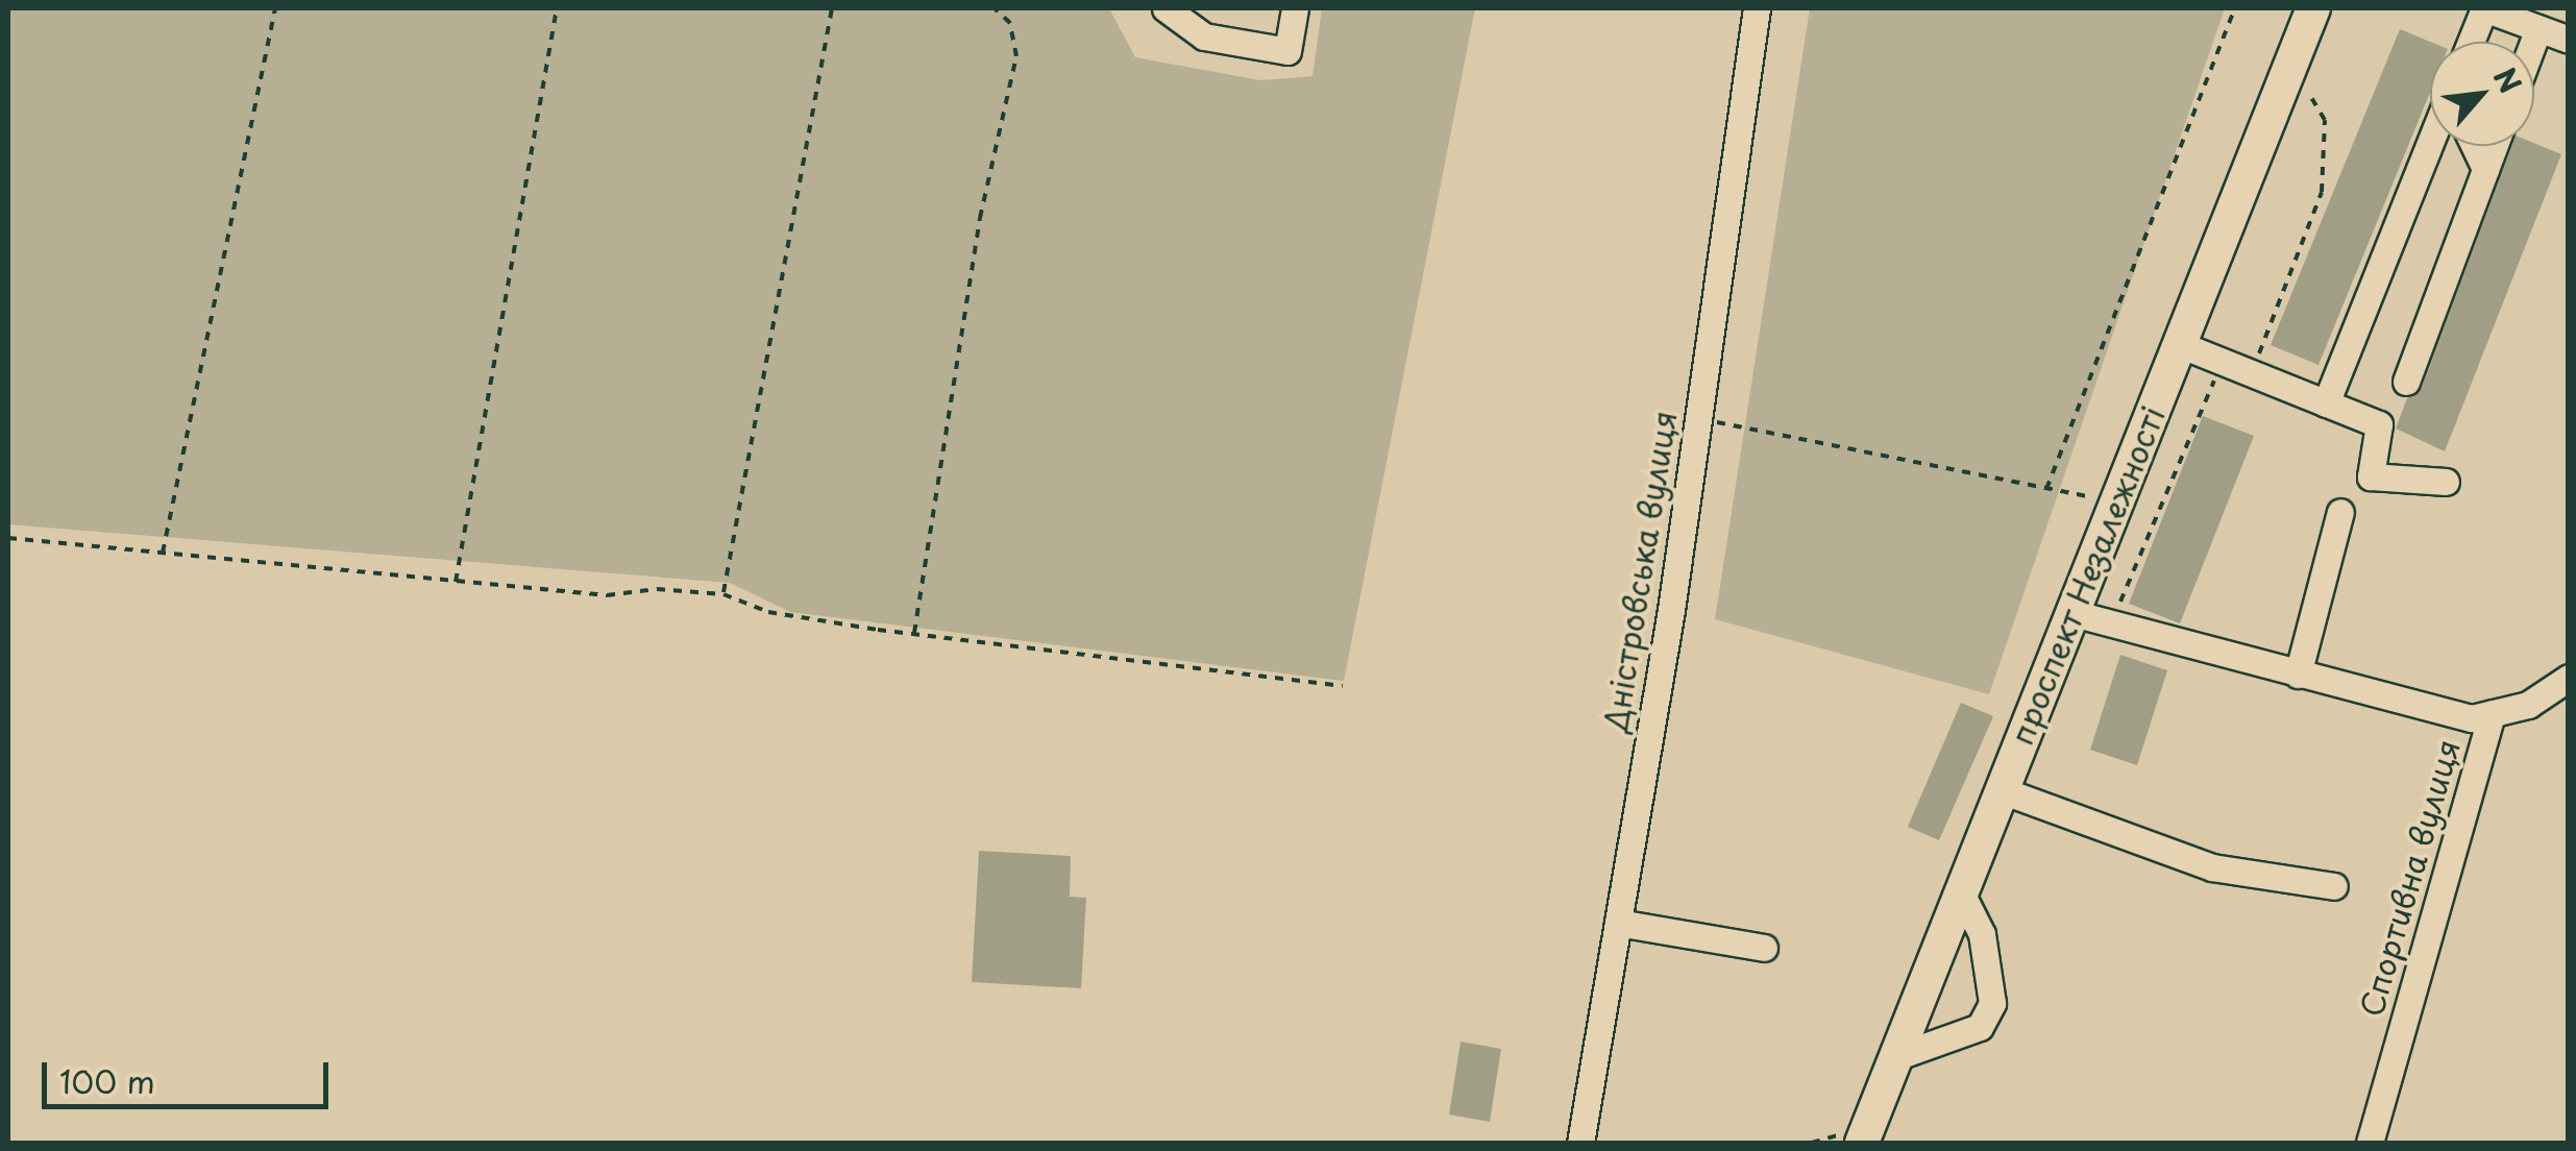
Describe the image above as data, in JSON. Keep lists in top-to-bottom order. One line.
{"streets":{"main road":["проспект Незалежності"],"street":["Дністровська вулиця","Спортивна вулиця"]},"scale_bar":"100 m","north":"top right"}
